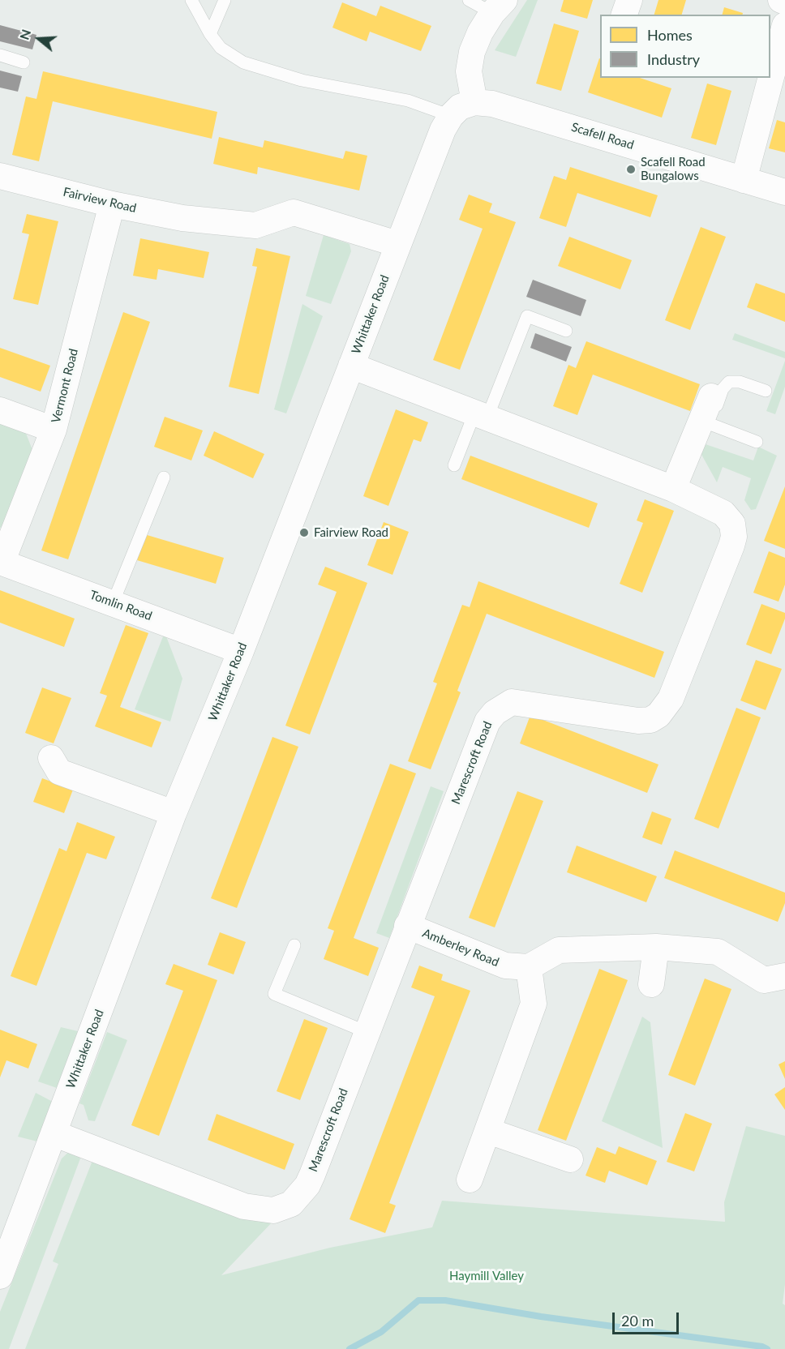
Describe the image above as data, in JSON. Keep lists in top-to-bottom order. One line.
{"streets":{"street":["Scafell Road","Fairview Road","Whittaker Road","Vermont Road","Tomlin Road","Marescroft Road","Amberley Road"]},"crossings":[["Fairview Road","Whittaker Road"],["Fairview Road","Vermont Road"],["Whittaker Road","Tomlin Road"],["Whittaker Road","Marescroft Road"],["Vermont Road","Tomlin Road"],["Marescroft Road","Amberley Road"]],"parks":["Haymill Valley"],"places":["Scafell Road Bungalows","Fairview Road"],"legend":["Homes","Industry"],"scale_bar":"20 m","north":"left"}
